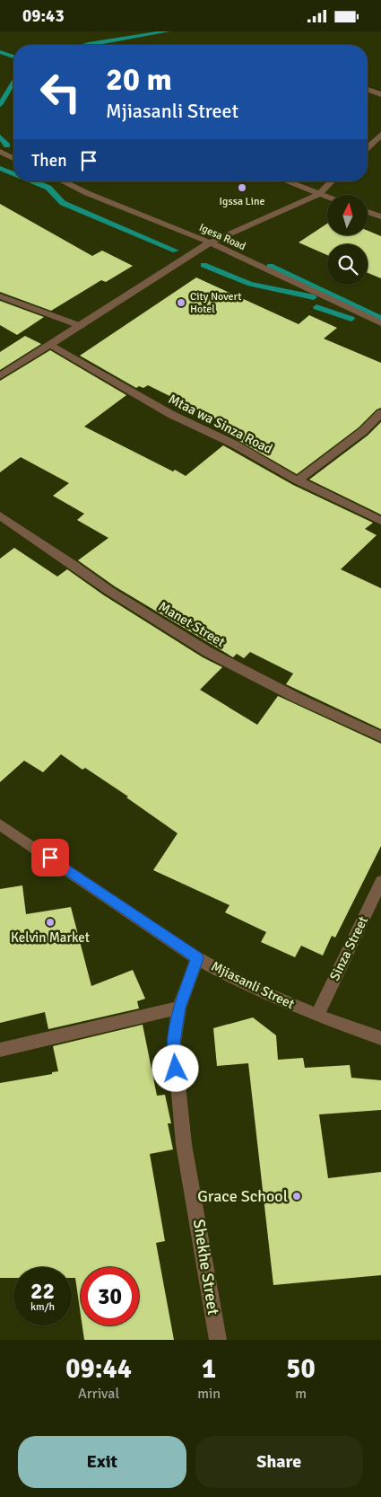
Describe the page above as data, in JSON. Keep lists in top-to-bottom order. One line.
{"streets":{"street":["Igesa Road","Mtaa wa Sinza Road","Manet Street","Sinza Street","Mjiasanli Street","Shekhe Street"]},"crossings":[["Sinza Street","Mjiasanli Street"],["Mjiasanli Street","Shekhe Street"]],"places":["Igssa Line","City Novert Hotel","Kelvin Market","Grace School"],"north":"top","page":{"status":"09:43","turn":["20 m","Mjiasanli Street"],"then":"Then","speed":"22 km/h","limit":"30","eta":["09:44","Arrival","1","min","50","m"],"buttons":["Exit","Share"]}}
